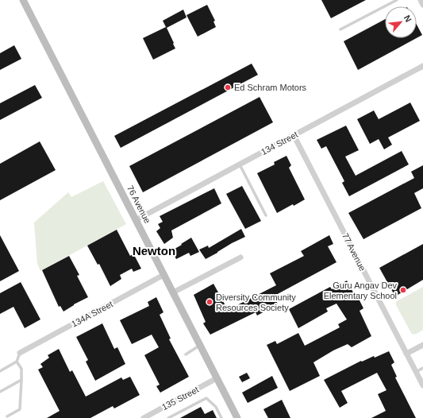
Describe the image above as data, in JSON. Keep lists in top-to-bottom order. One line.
{"streets":{"main road":["76 Avenue"],"street":["134 Street","77 Avenue","134A Street","135 Street"]},"crossings":[["134 Street","76 Avenue"],["134 Street","77 Avenue"],["76 Avenue","134A Street"],["76 Avenue","135 Street"]],"districts":["Newton"],"places":["Ed Schram Motors","Guru Angav Dev Elementary School","Diversity Community Resources Society"],"north":"top right"}
